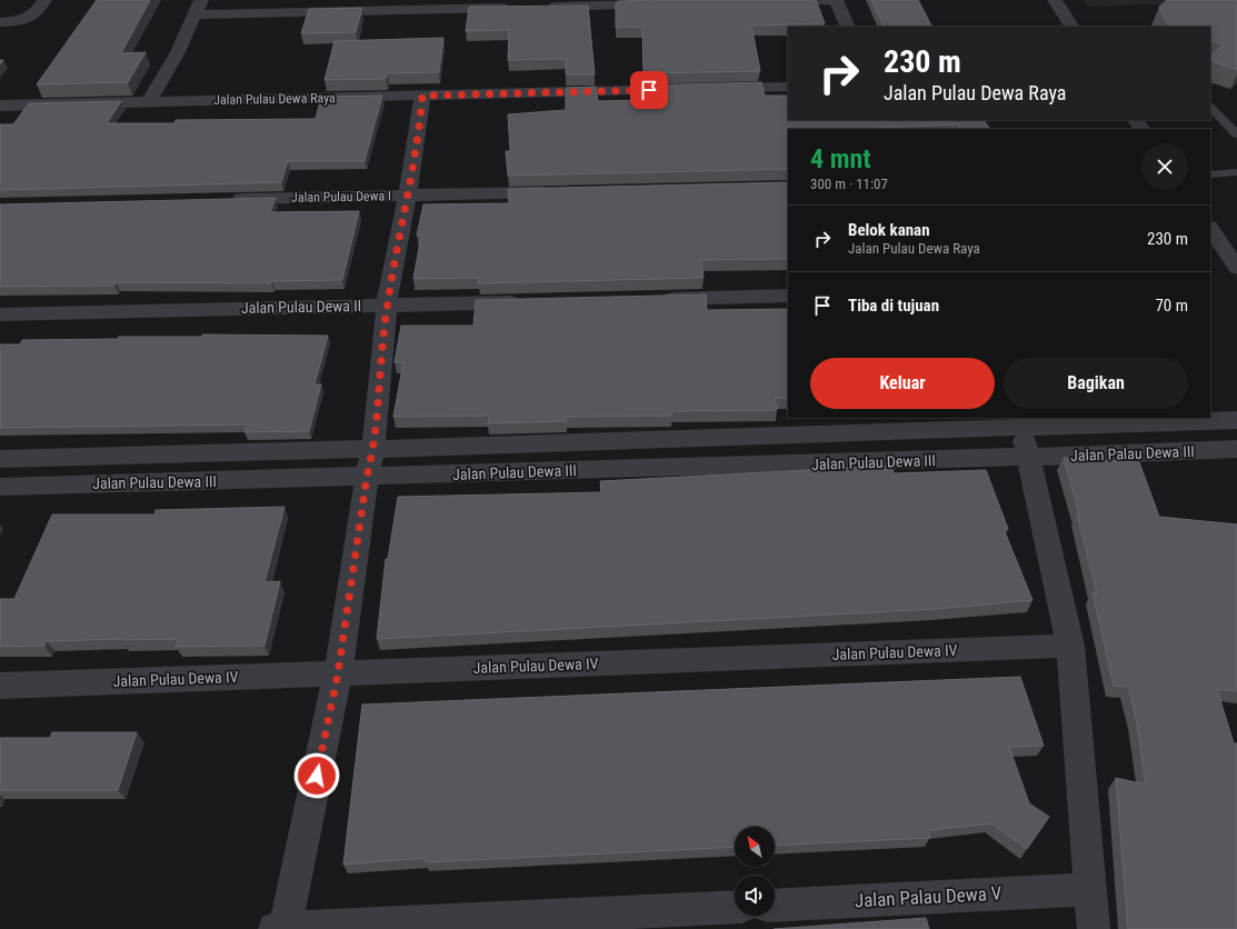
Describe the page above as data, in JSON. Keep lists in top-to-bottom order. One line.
{"streets":{"street":["Jalan Pulau Dewa Raya","Jalan Pulau Dewa I","Jalan Pulau Dewa II","Jalan Palau Dewa III","Jalan Pulau Dewa III","Jalan Pulau Dewa IV","Jalan Palau Dewa V"]},"crossings":[["Jalan Palau Dewa III","Jalan Pulau Dewa III"]],"north":"top left","page":{"turn":["230 m","Jalan Pulau Dewa Raya"],"heading":["4 mnt","300 m · 11:07"],"list":[{"name":"Belok kanan","note":"Jalan Pulau Dewa Raya","value":"230 m"},{"name":"Tiba di tujuan","value":"70 m"}],"buttons":["Keluar","Bagikan"]}}
